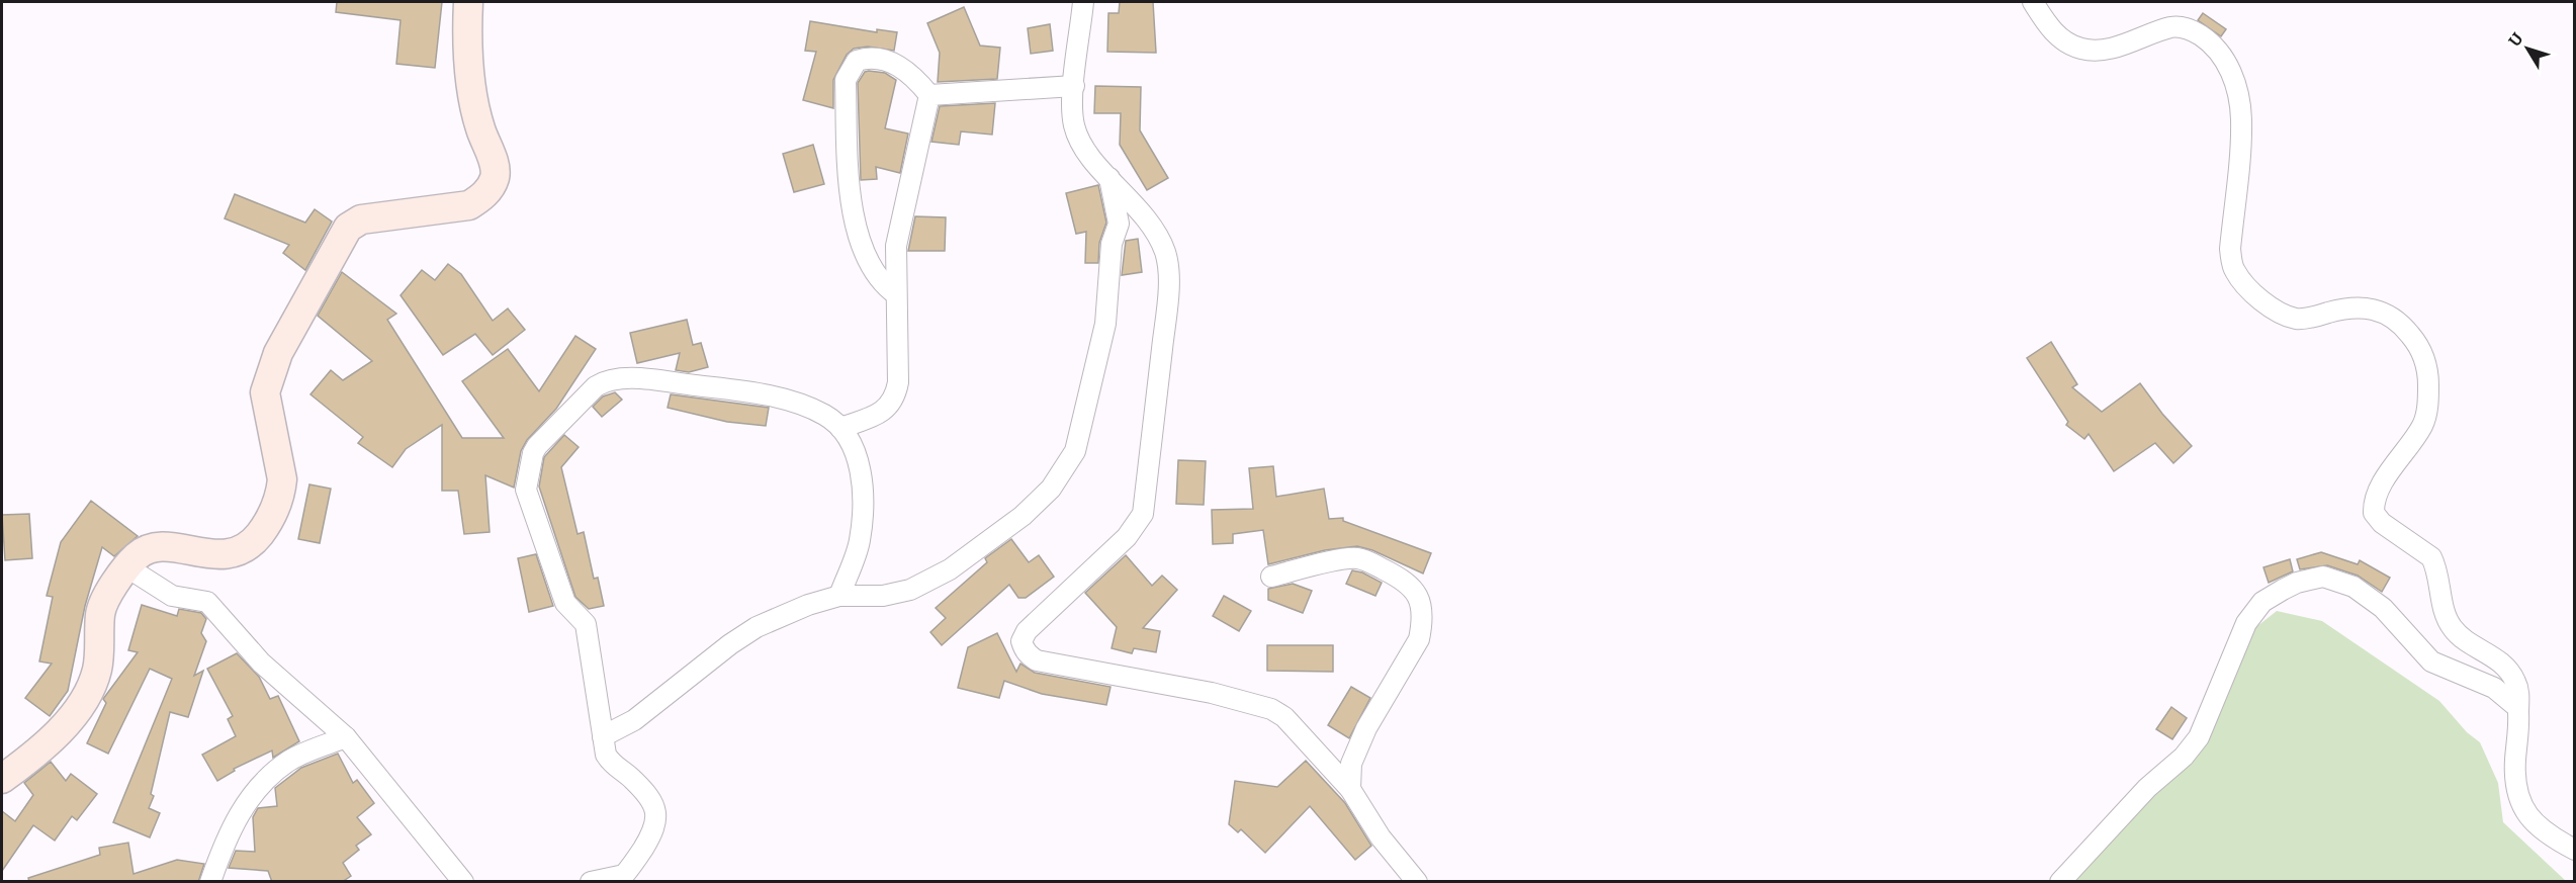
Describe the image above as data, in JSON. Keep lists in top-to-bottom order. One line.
{"north":"top left"}
